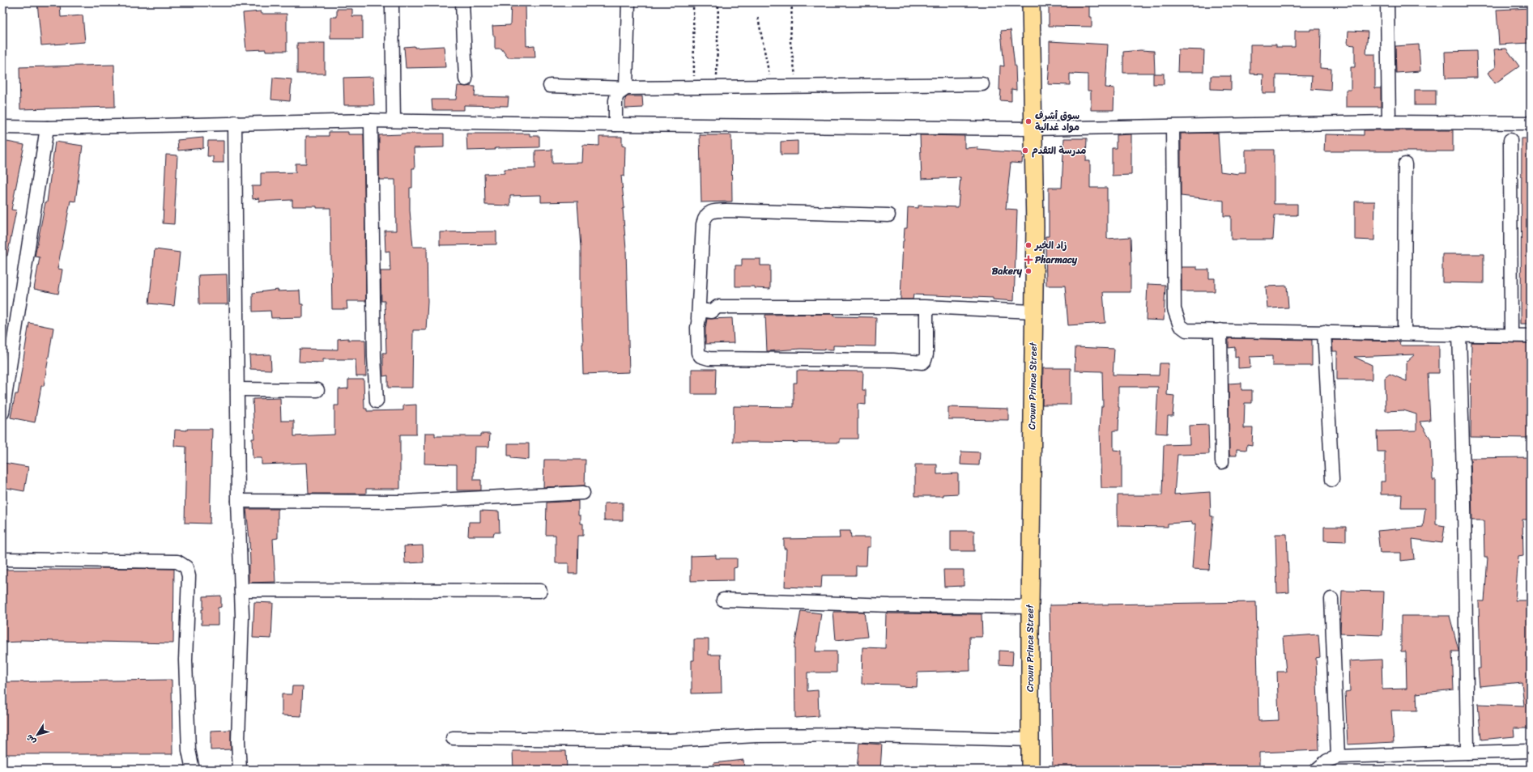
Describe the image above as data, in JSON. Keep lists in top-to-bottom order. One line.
{"streets":{"main road":["Crown Prince Street"]},"places":{"other":["سوق أشرف مواد غدائية","مدرسة التقدم","زاد الخير","Bakery"],"health":["Pharmacy"]},"north":"bottom left"}
